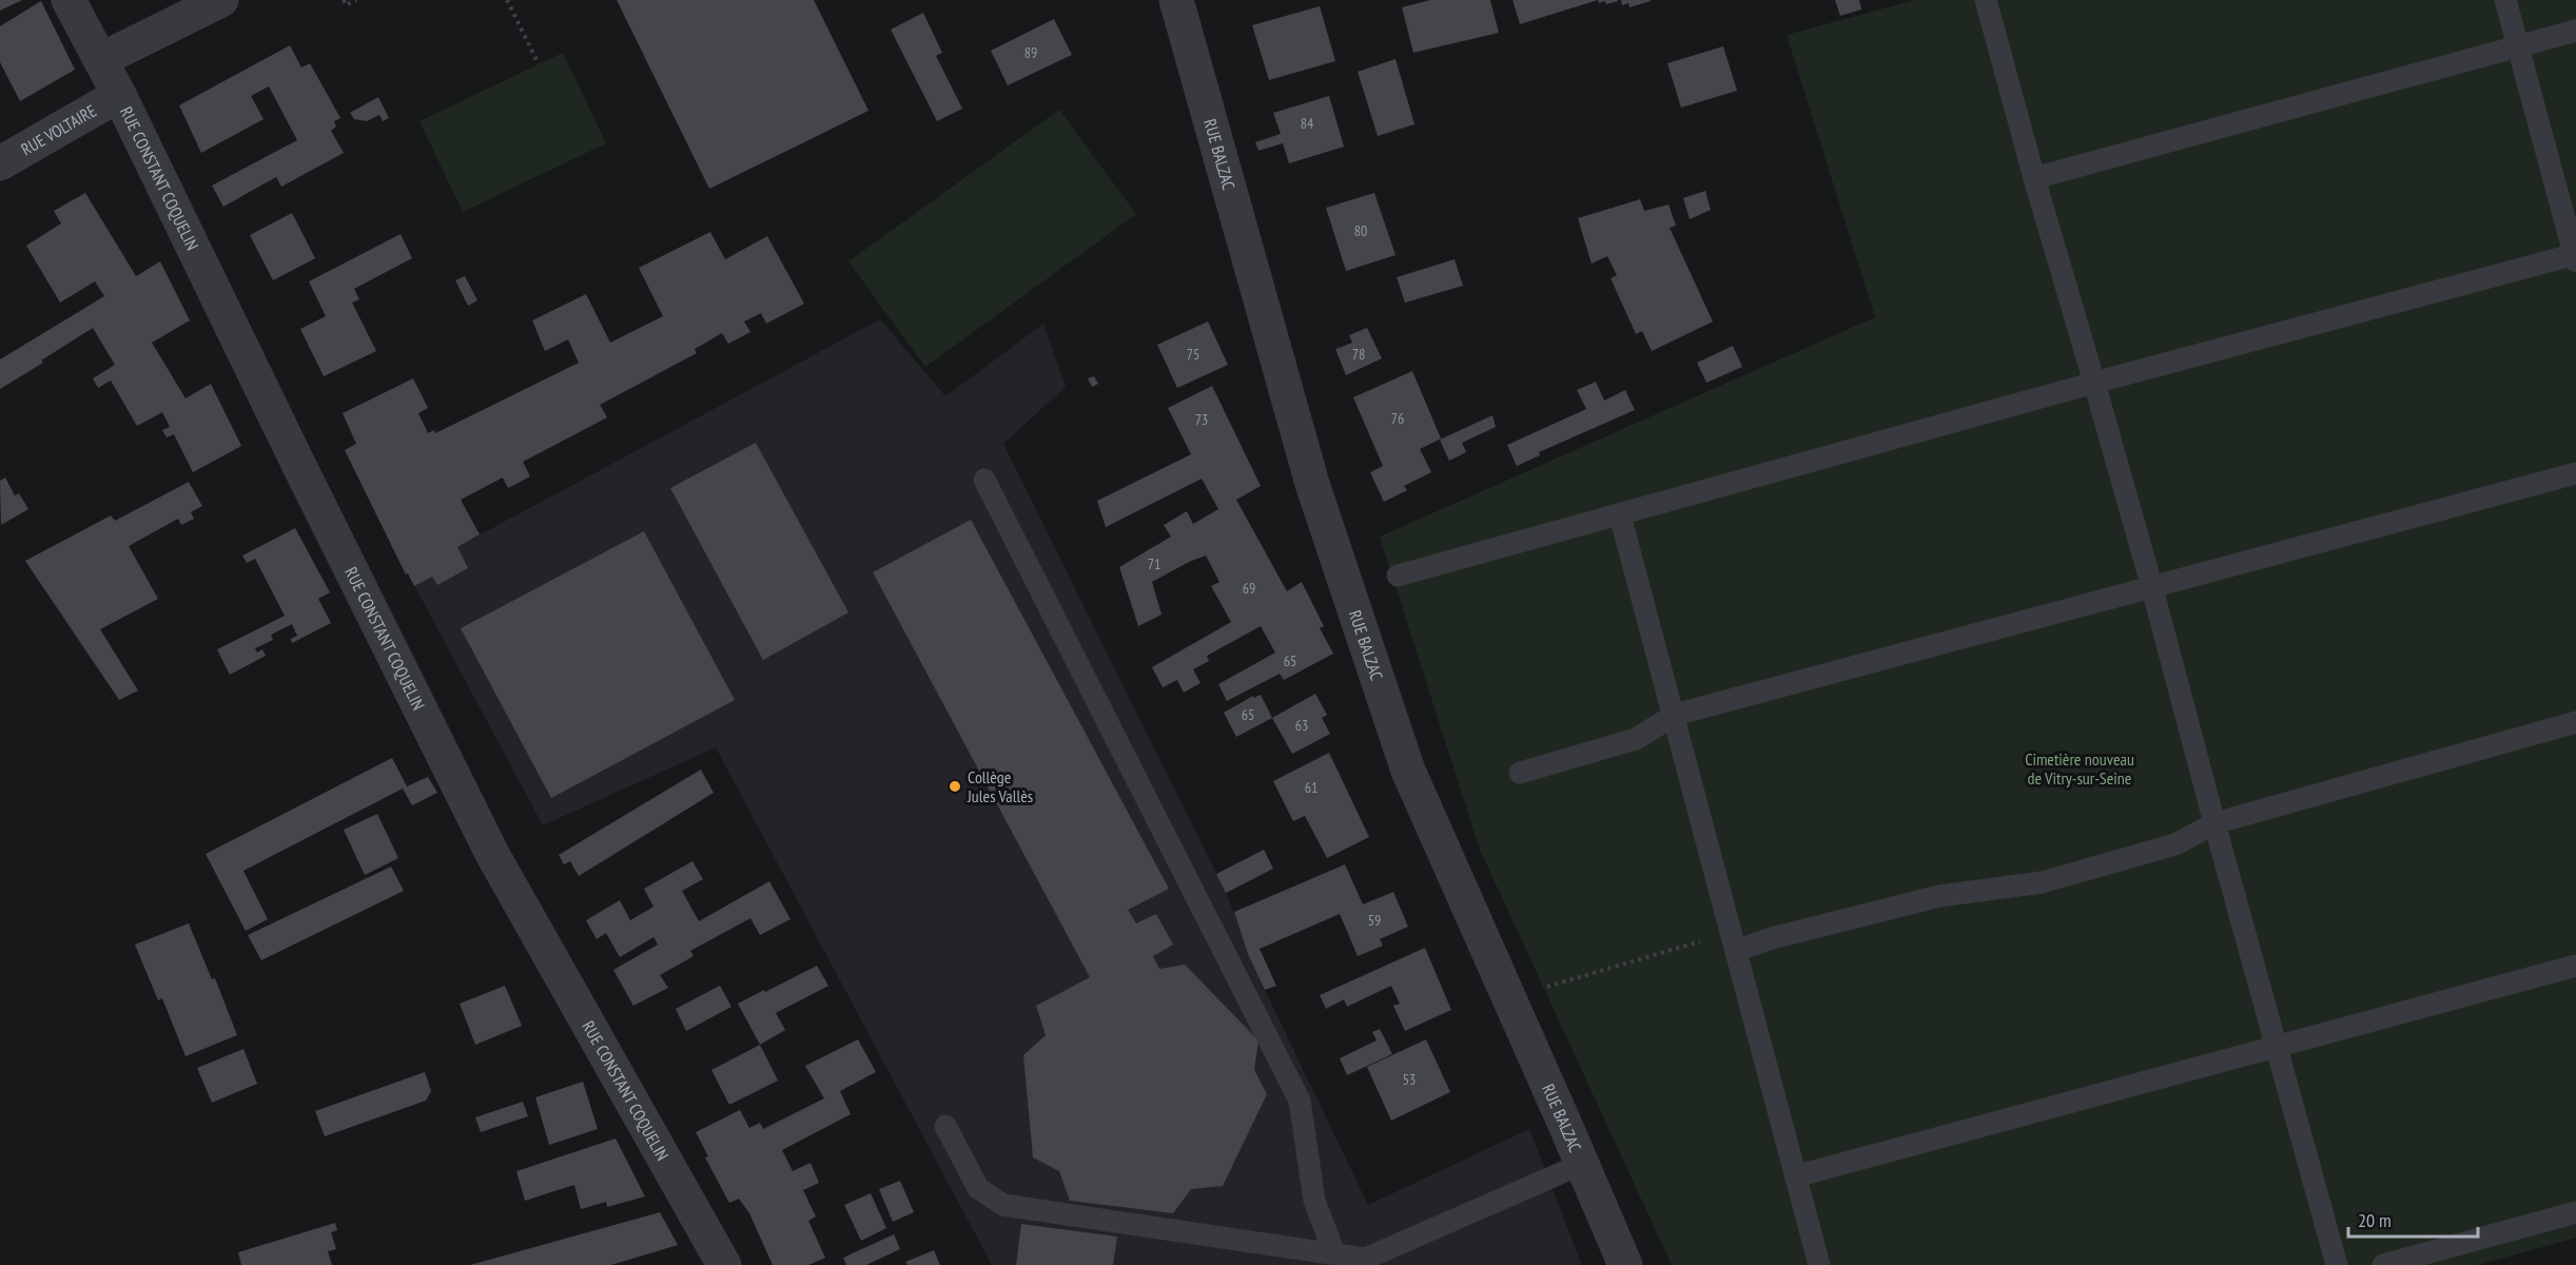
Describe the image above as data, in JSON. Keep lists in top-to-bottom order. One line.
{"streets":{"street":["RUE VOLTAIRE","RUE BALZAC","RUE CONSTANT COQUELIN"]},"crossings":[["RUE VOLTAIRE","RUE CONSTANT COQUELIN"]],"parks":["Cimetière nouveau de Vitry-sur-Seine"],"places":["Collège Jules Vallès"],"house_numbers":["89","84","80","75","78","76","73","71","69","65","65","63","61","59","53"],"scale_bar":"20 m"}
